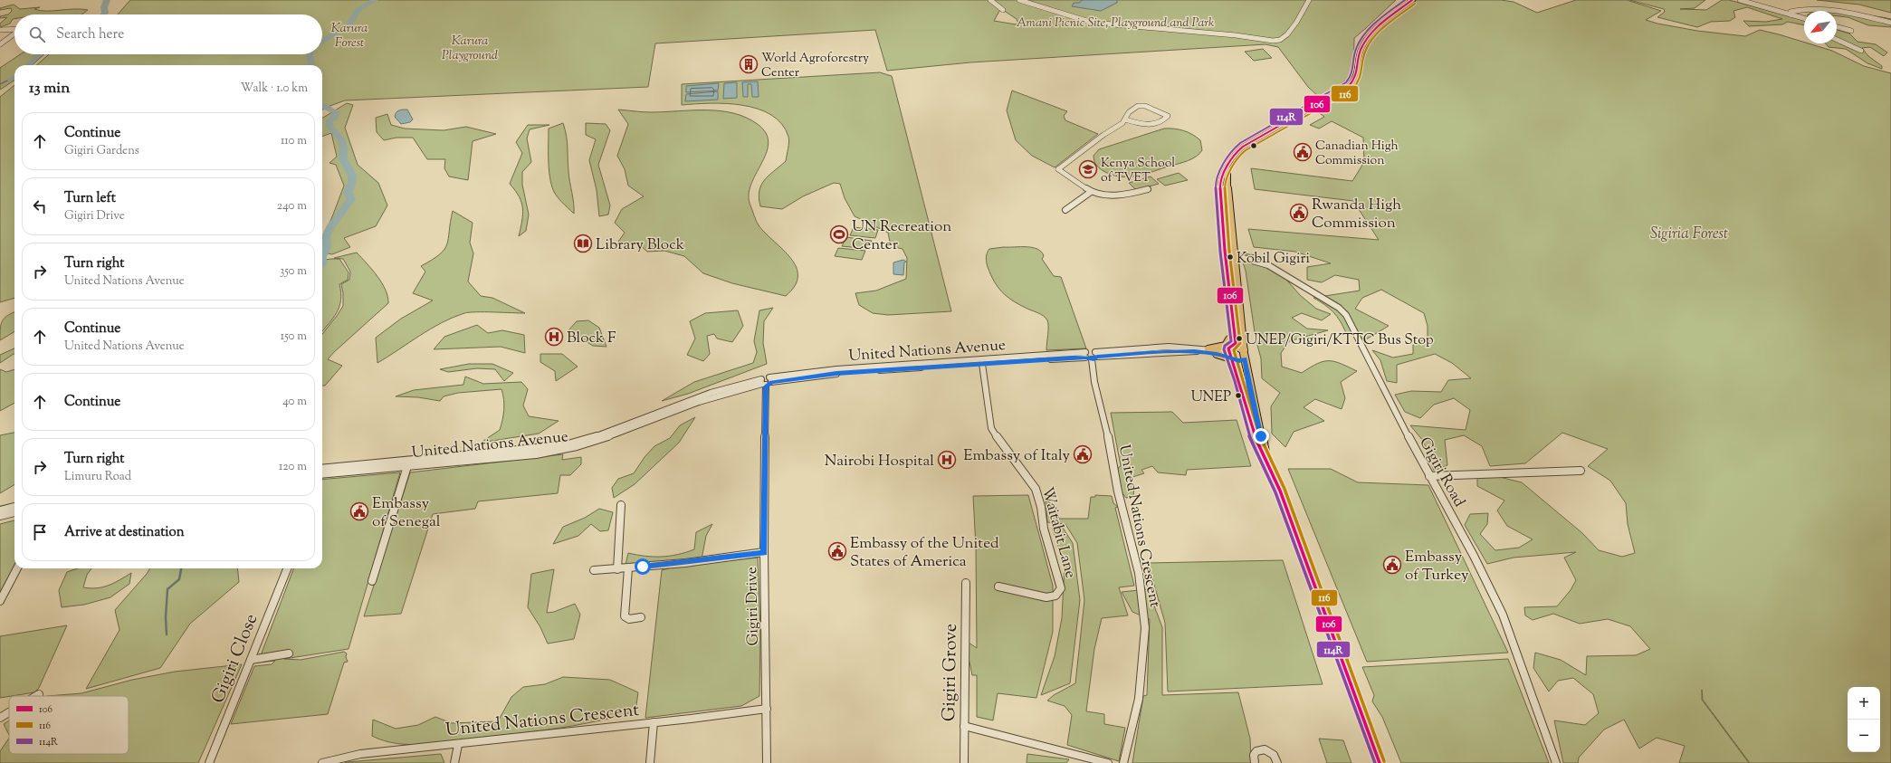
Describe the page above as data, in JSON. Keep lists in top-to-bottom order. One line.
{"streets":{"street":["United Nations Avenue","Gigiri Road","United Nations Crescent","Waitabit Lane","Gigiri Drive","Gigiri Close","Gigiri Grove"]},"crossings":[["United Nations Avenue","United Nations Crescent"],["United Nations Avenue","Waitabit Lane"],["United Nations Avenue","Gigiri Drive"],["United Nations Crescent","Gigiri Drive"]],"parks":["Amani Picnic Site, Playground and Park","Karura Forest","Karura Playground","Sigiria Forest"],"places":{"building":["World Agroforestry Center"],"public building":["Canadian High Commission","Rwanda High Commission","Embassy of Italy","Embassy of Senegal","Embassy of the United States of America","Embassy of Turkey"],"school or university":["Kenya School of TVET"],"sports":["UN Recreation Center"],"library":["Library Block"],"other":["Kobil Gigiri","UNEP/Gigiri/KTTC Bus Stop","UNEP"],"hospital":["Block F","Nairobi Hospital"]},"lines":["transit line 106","transit line 114R","transit line 116"],"legend":["106","116","114R"],"north":"bottom left","page":{"search":"Search here","heading":["13 min","Walk · 1.0 km"],"list":[["Continue","Gigiri Gardens","110 m"],["Turn left","Gigiri Drive","240 m"],["Turn right","United Nations Avenue","350 m"],["Continue","United Nations Avenue","150 m"],["Continue","40 m"],["Turn right","Limuru Road","120 m"],"Arrive at destination"],"map_buttons":["+","−"]}}
